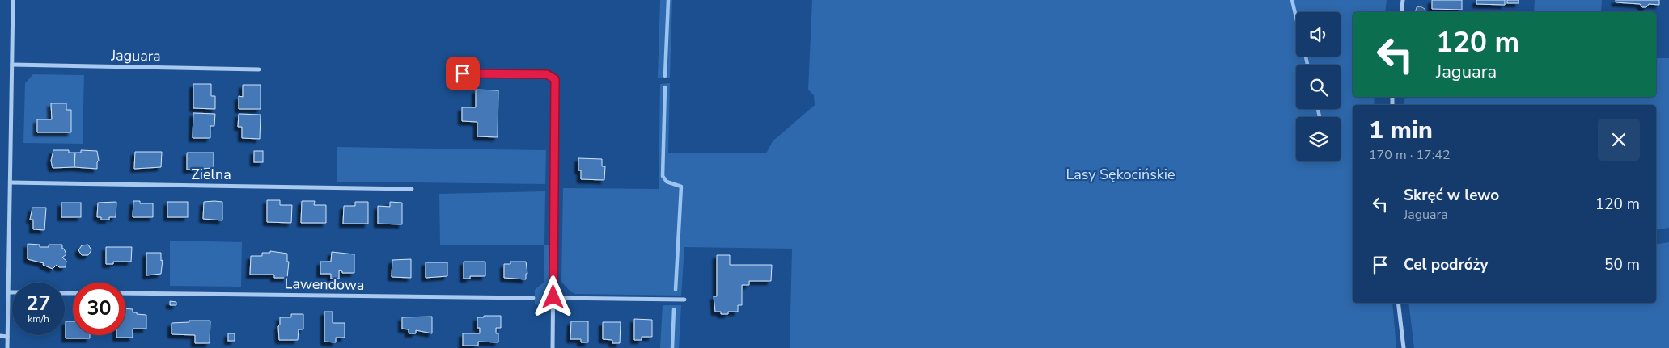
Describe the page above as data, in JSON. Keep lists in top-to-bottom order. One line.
{"streets":{"street":["Jaguara","Zielna","Lawendowa"]},"parks":["Lasy Sękocińskie"],"page":{"turn":["120 m","Jaguara"],"heading":["1 min","170 m · 17:42"],"list":[{"name":"Skręć w lewo","note":"Jaguara","value":"120 m"},{"name":"Cel podróży","value":"50 m"}],"speed":"27 km/h","limit":"30"}}
